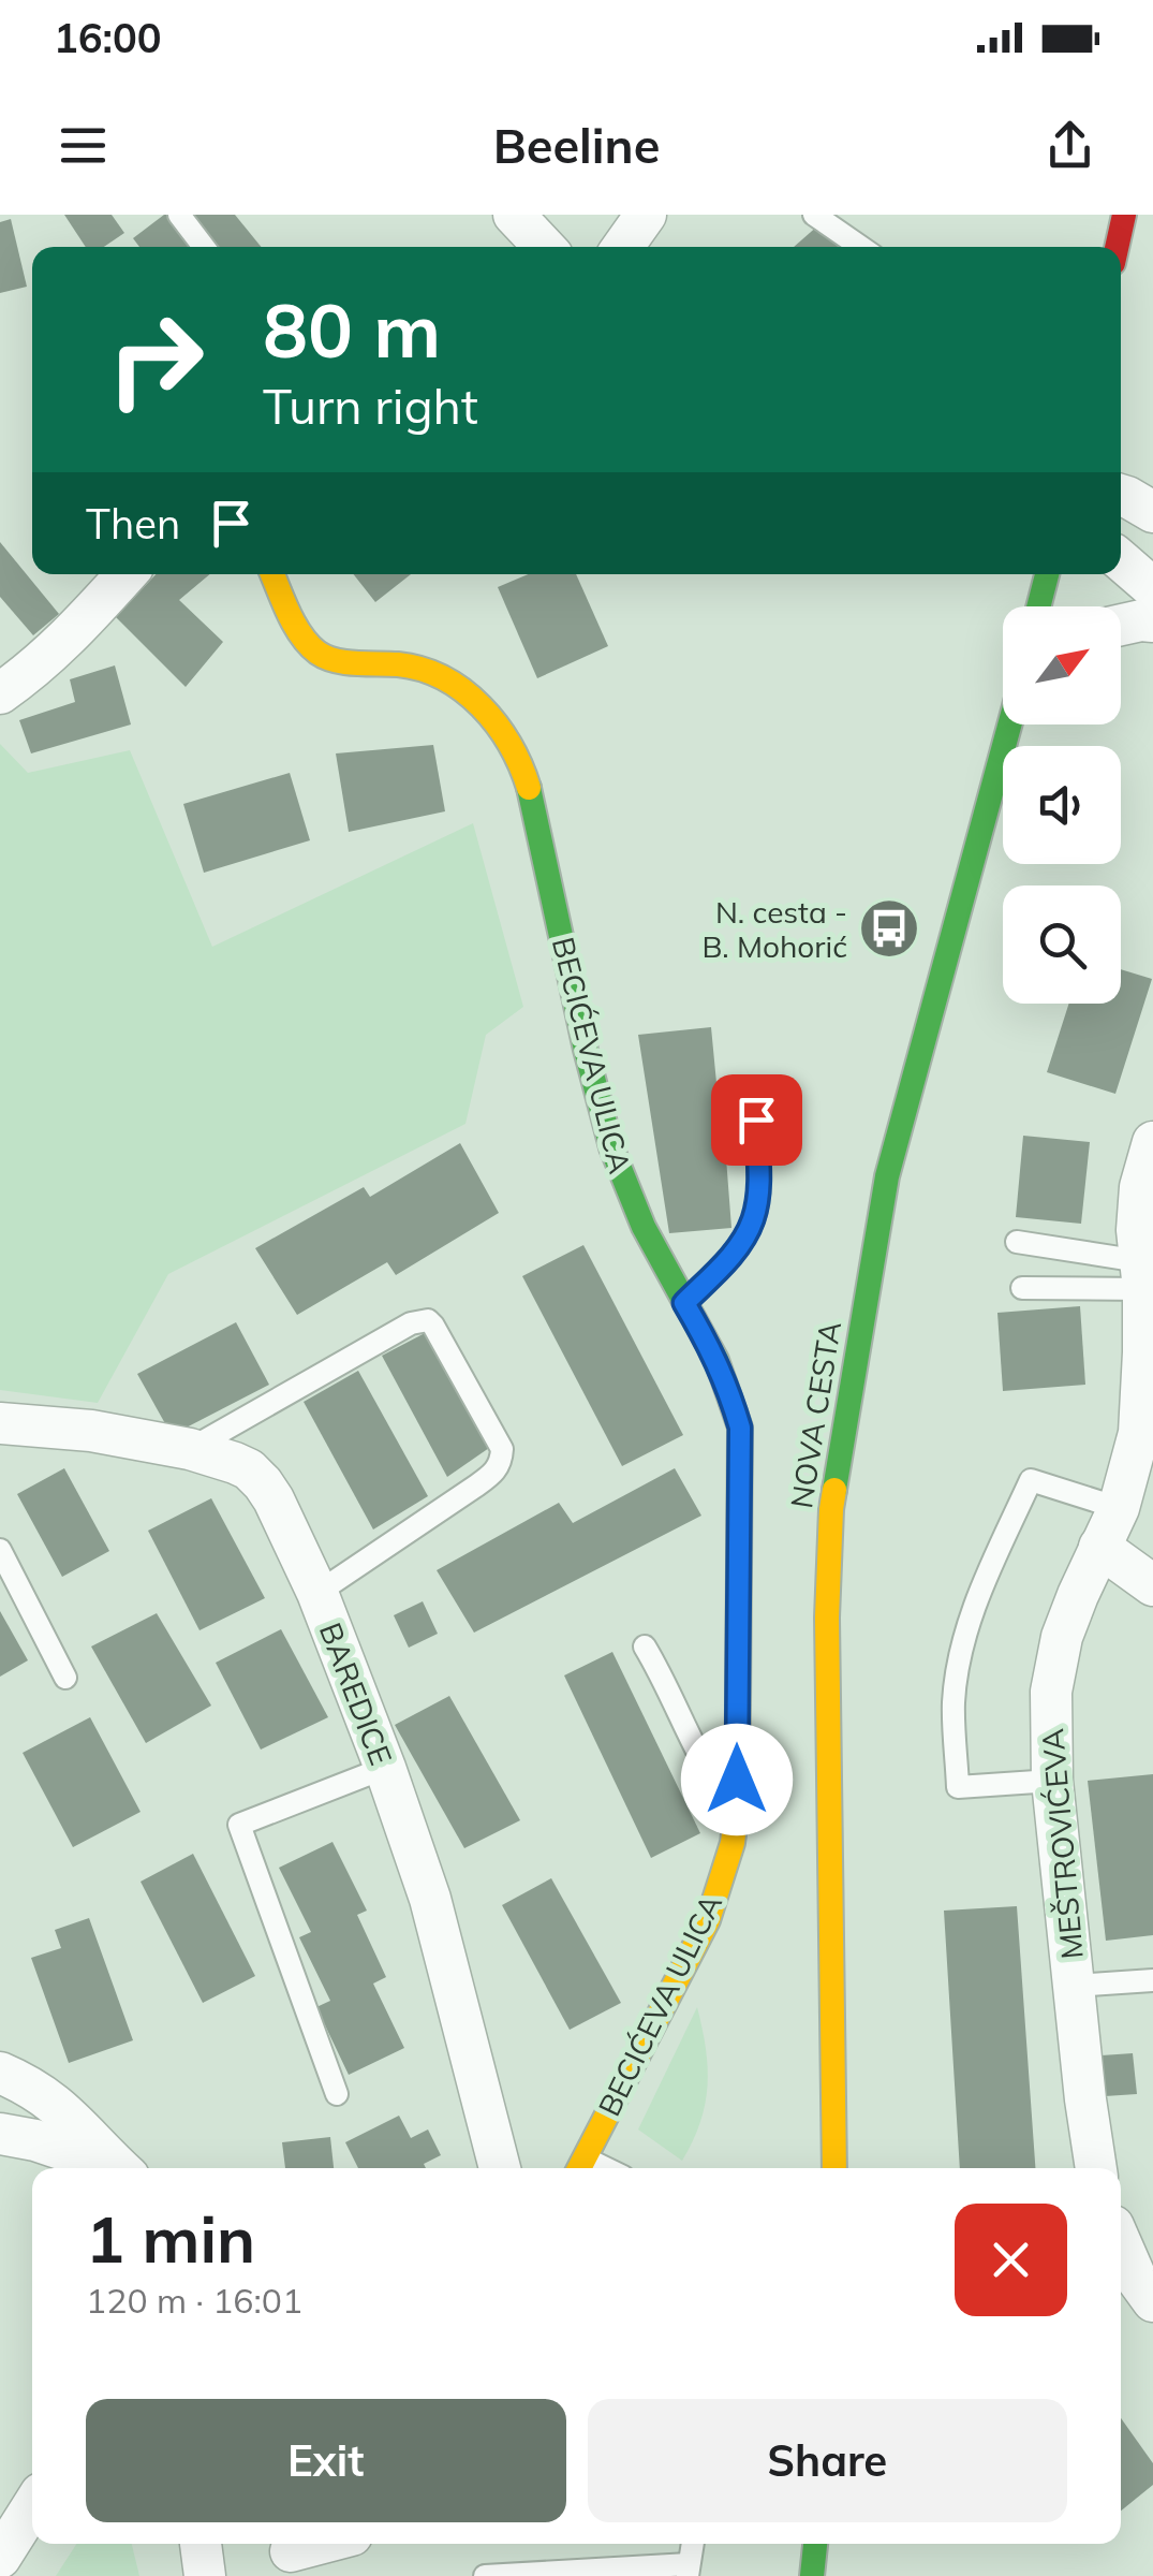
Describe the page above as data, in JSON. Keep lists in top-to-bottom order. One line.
{"streets":{"street":["BECIĆEVA ULICA","NOVA CESTA","BAREDICE","MEŠTROVIĆEVA"]},"places":{"bus stop":["N. cesta - B. Mohorić"]},"north":"top right","page":{"status":"16:00","header":"Beeline","turn":["80 m","Turn right"],"then":"Then","heading":["1 min","120 m · 16:01"],"buttons":["Exit","Share"]}}
